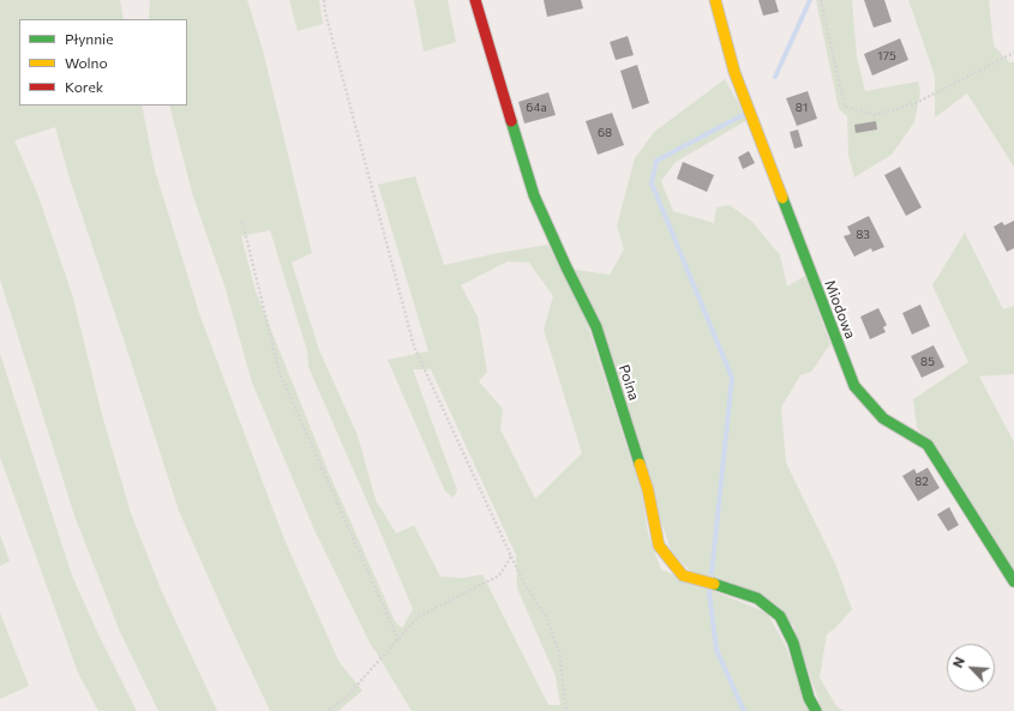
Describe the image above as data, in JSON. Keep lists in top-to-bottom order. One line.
{"streets":{"street":["Miodowa","Polna"]},"house_numbers":["175","64a","81","68","83","85","82"],"legend":["Płynnie","Wolno","Korek"],"north":"top left"}
